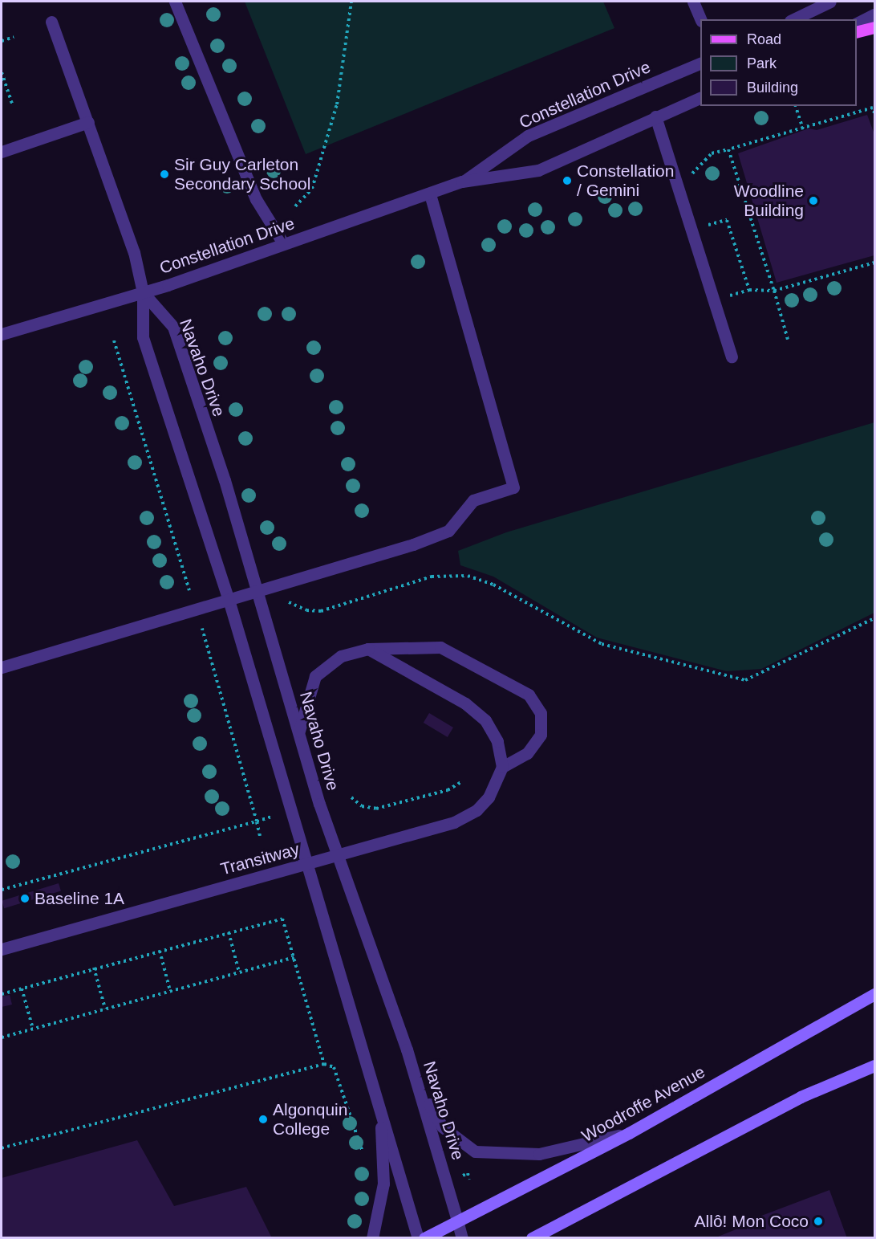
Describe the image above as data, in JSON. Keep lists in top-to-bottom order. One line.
{"streets":{"main road":["Woodroffe Avenue"],"street":["Constellation Drive","Navaho Drive","Transitway"]},"crossings":[["Constellation Drive","Navaho Drive"],["Navaho Drive","Transitway"],["Navaho Drive","Woodroffe Avenue"]],"places":["Sir Guy Carleton Secondary School","Constellation / Gemini","Woodline Building","Baseline 1A","Algonquin College","Allô! Mon Coco"],"legend":["Road","Park","Building"]}
